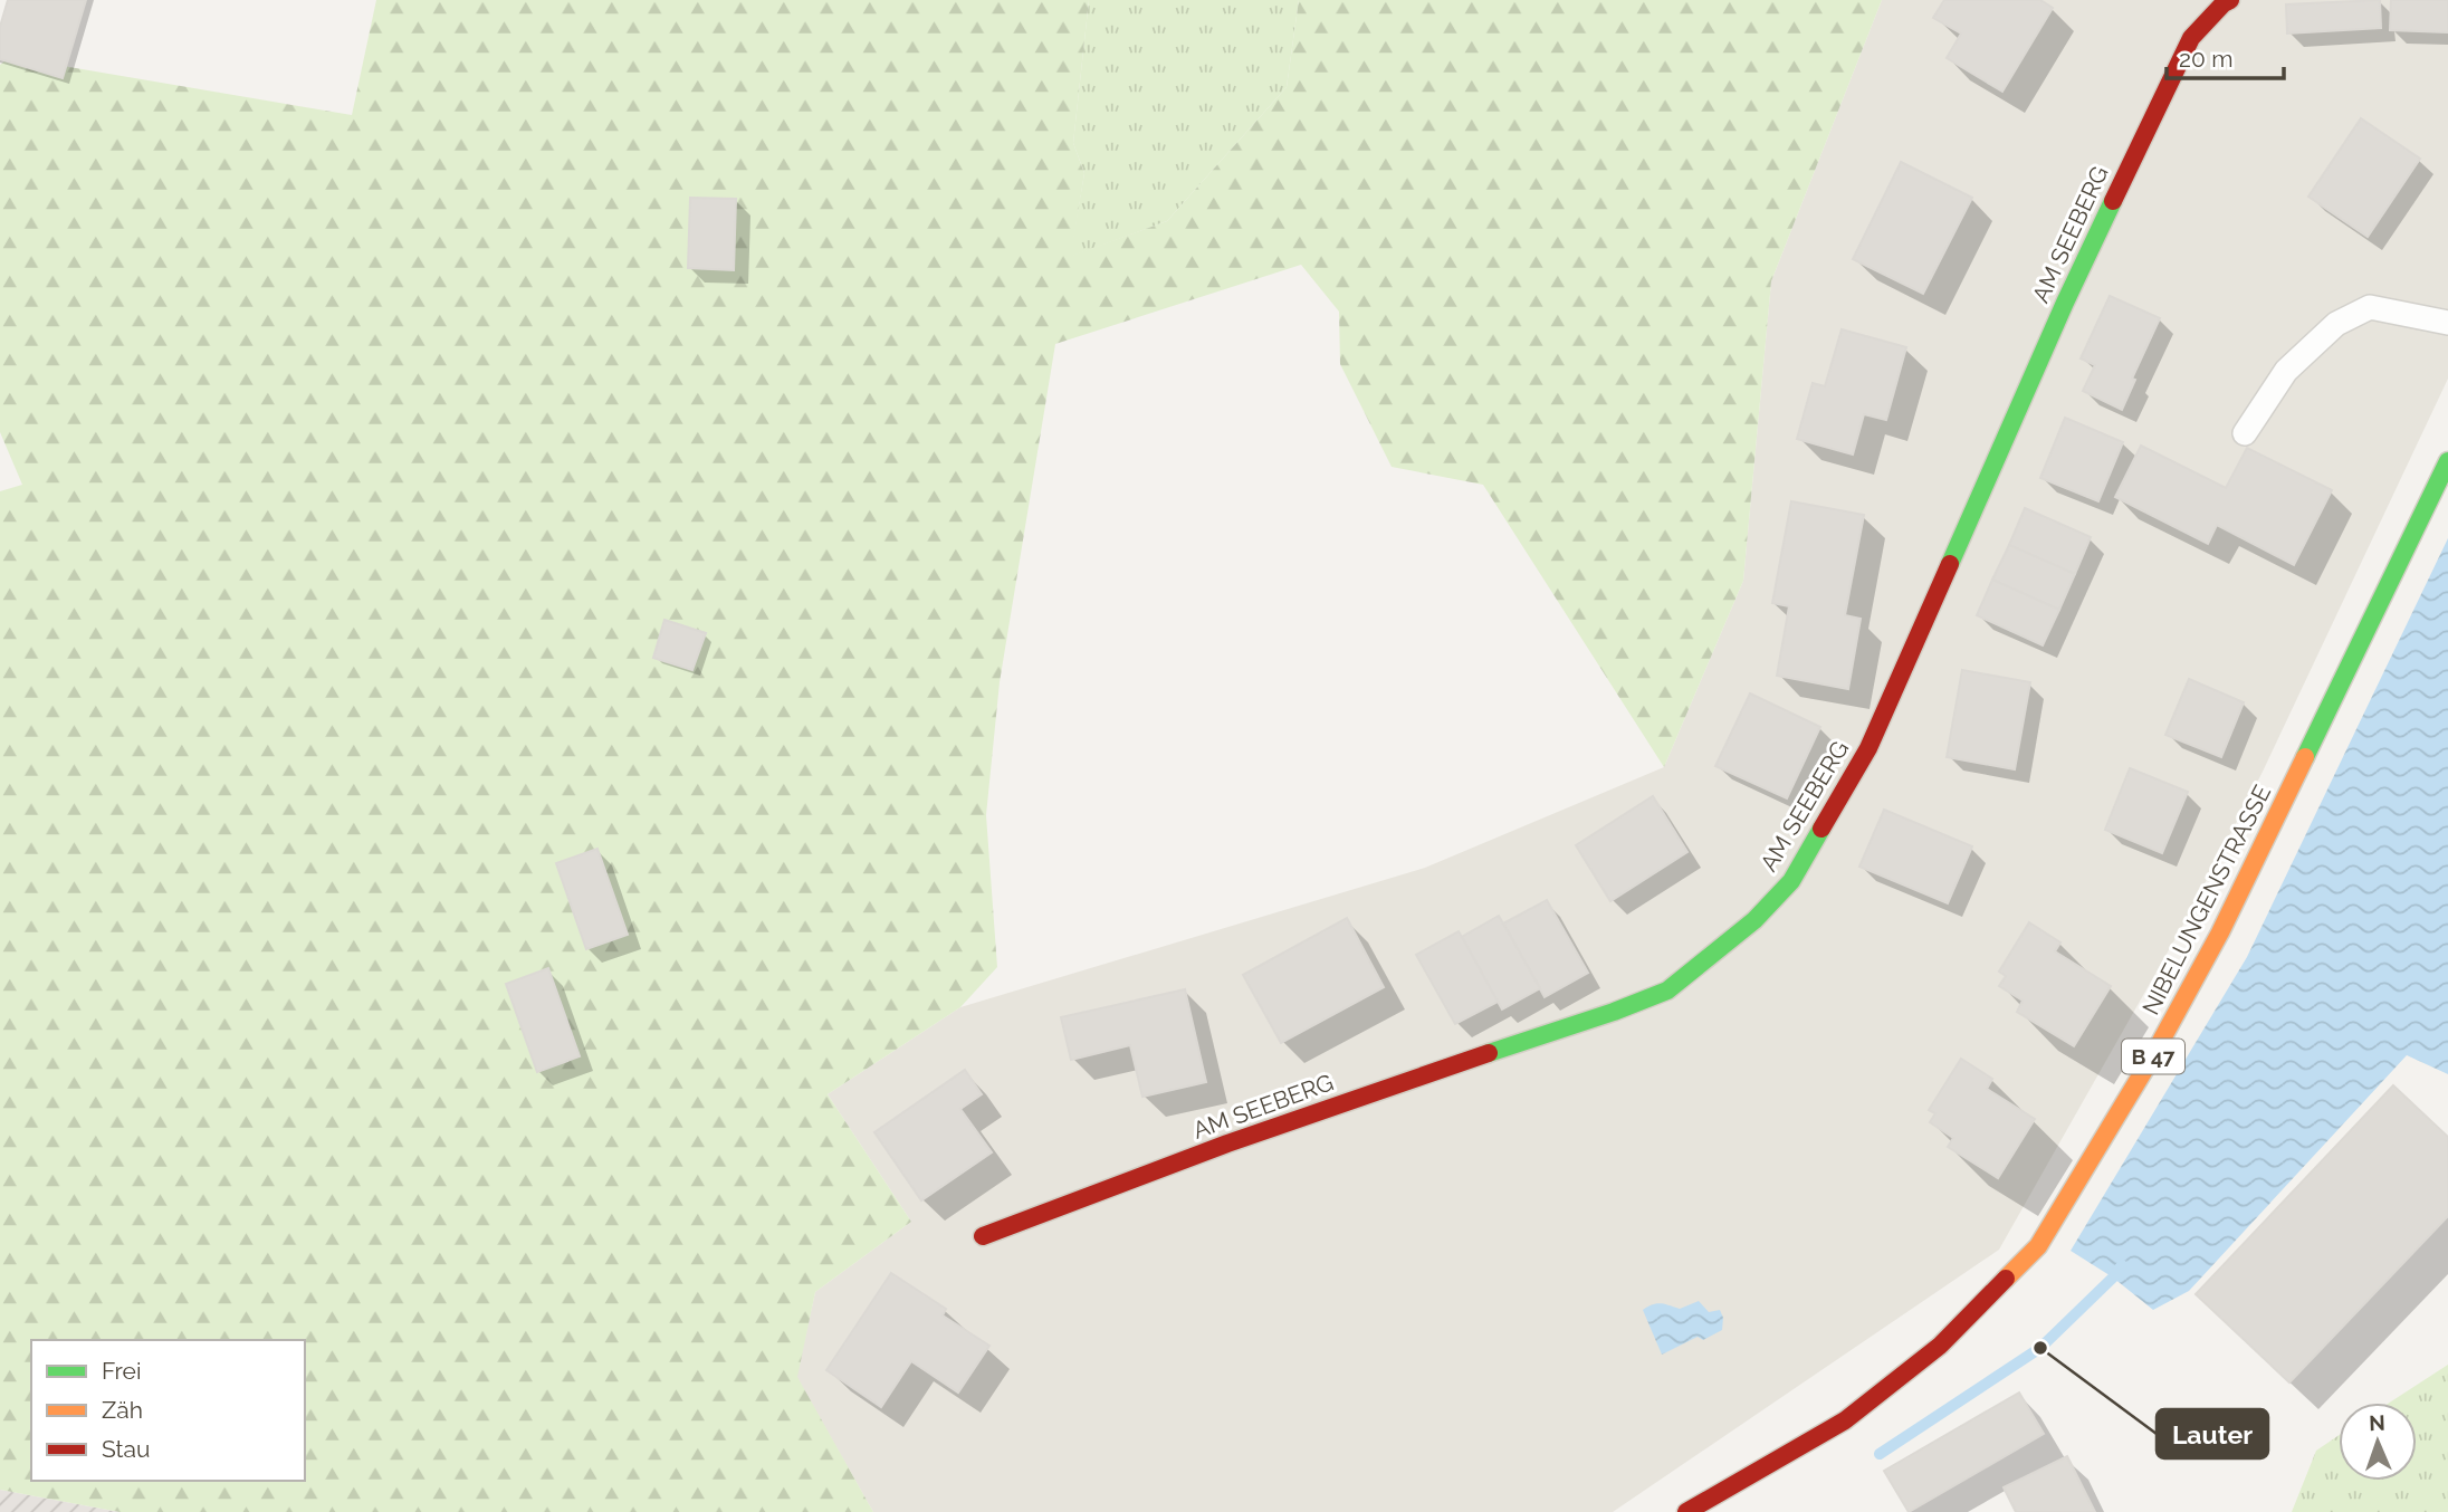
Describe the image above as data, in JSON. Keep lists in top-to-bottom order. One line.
{"streets":{"street":["AM SEEBERG","NIBELUNGENSTRASSE","B 47"]},"places":["Lauter"],"legend":["Frei","Zäh","Stau"],"scale_bar":"20 m","north":"top"}
